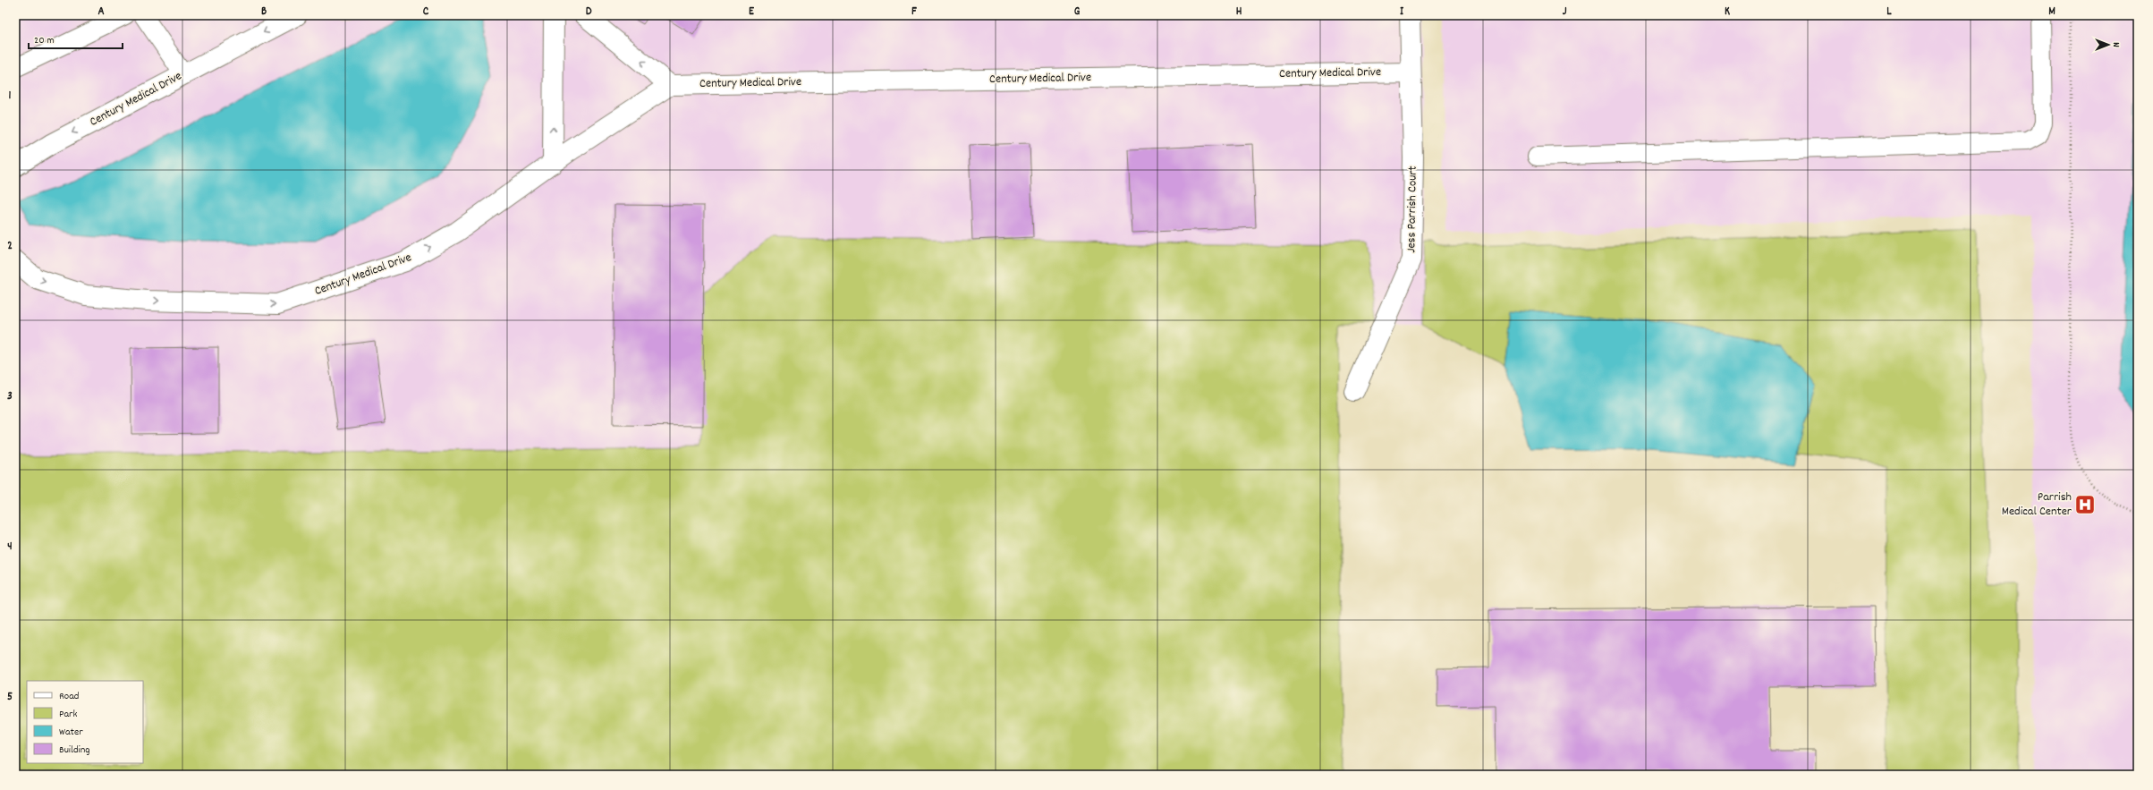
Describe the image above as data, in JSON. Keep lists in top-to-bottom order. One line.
{"streets":{"street":["Century Medical Drive","Jess Parrish Court"]},"crossings":[["Century Medical Drive","Jess Parrish Court"]],"places":{"hospital":["Parrish Medical Center"]},"legend":["Road","Park","Water","Building"],"scale_bar":"20 m","north":"right","grid":{"columns":["A","B","C","D","E","F","G","H","I","J","K","L","M"],"rows":["1","2","3","4","5"]}}
